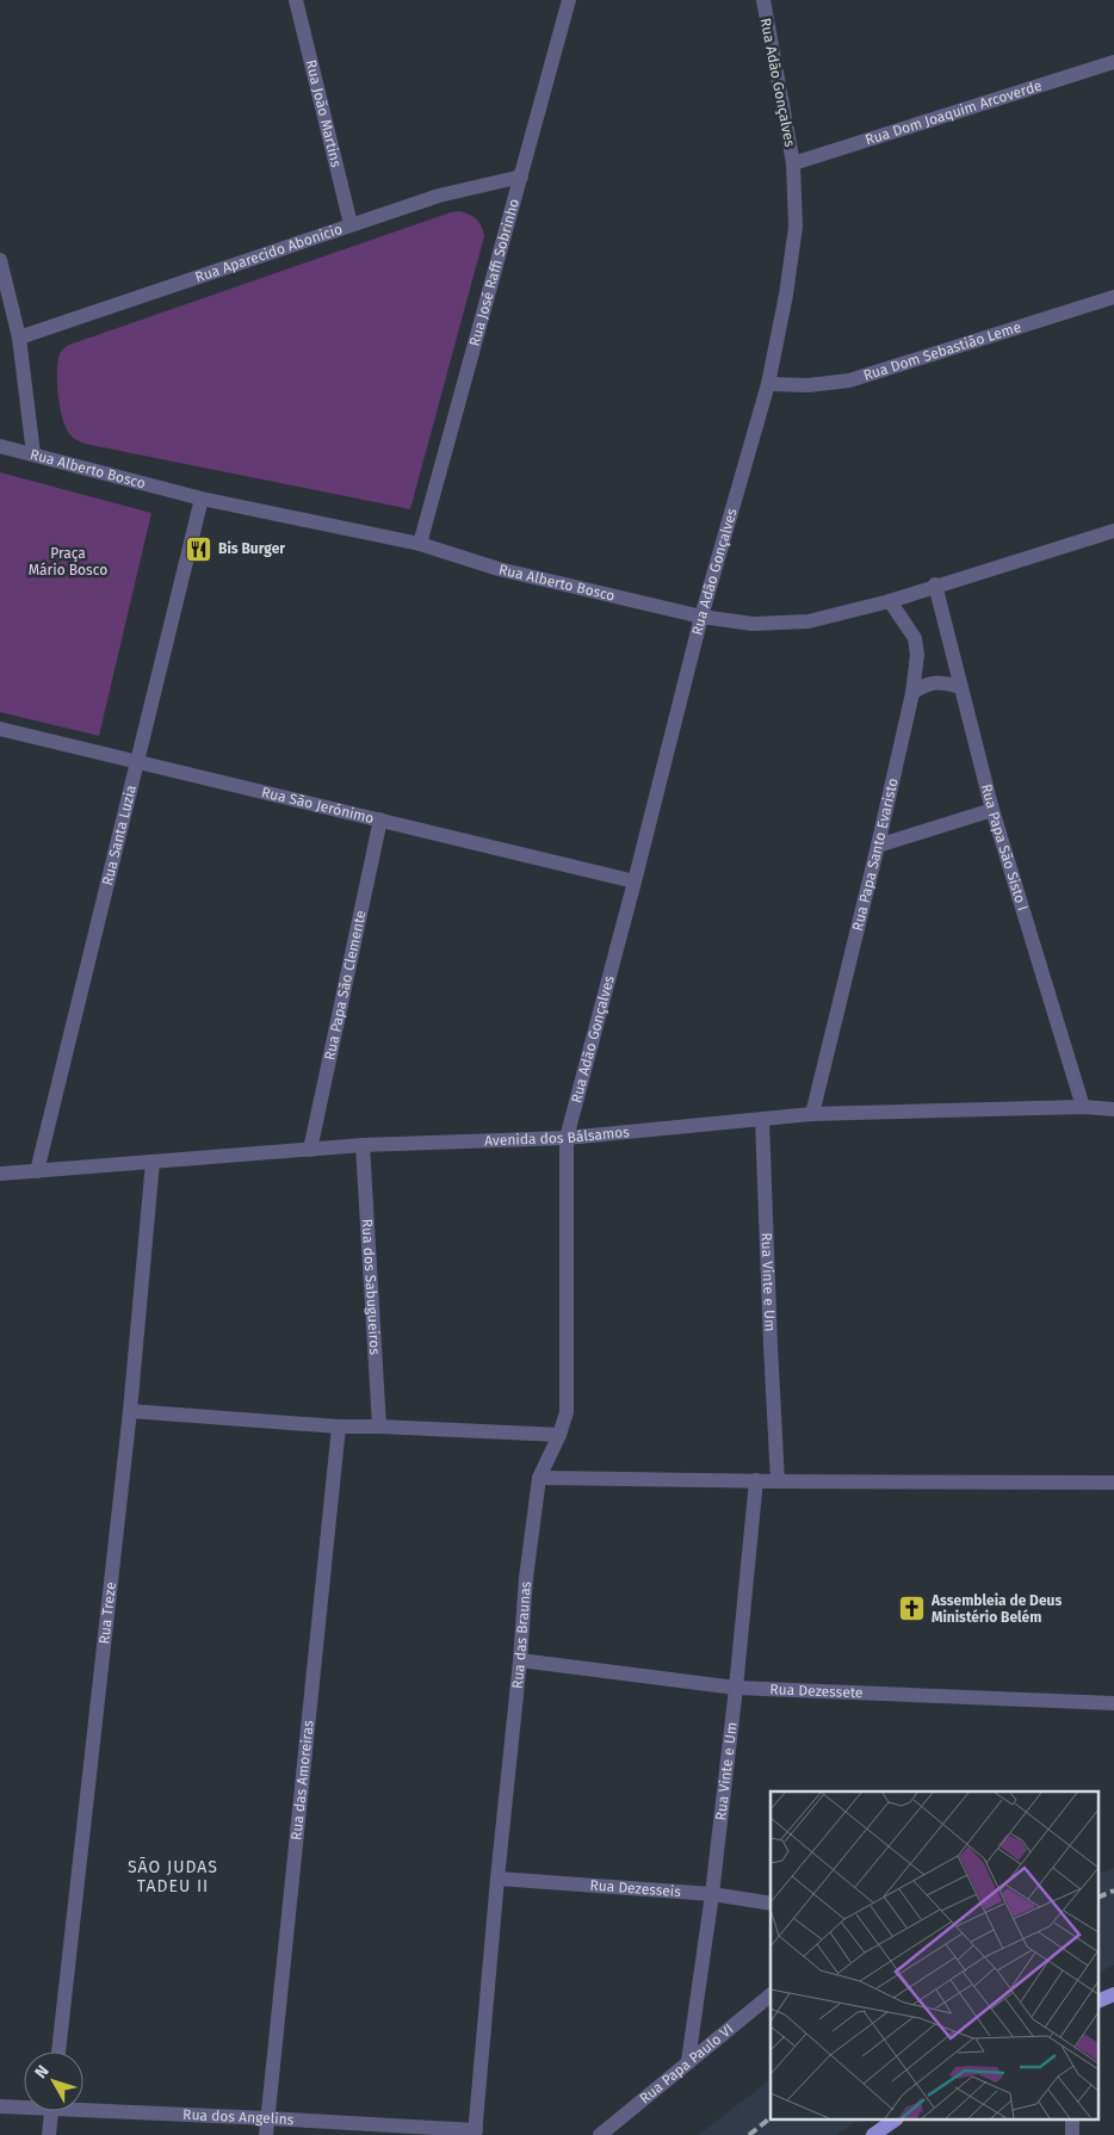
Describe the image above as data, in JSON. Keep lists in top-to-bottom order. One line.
{"streets":{"street":["Rua Adão Gonçalves","Rua João Martins","Rua Dom Joaquim Arcoverde","Rua Aparecido Abonicio","Rua José Raffi Sobrinho","Rua Dom Sebastião Leme","Rua Alberto Bosco","Rua São Jerónimo","Rua Santa Luzia","Rua Papa São Sisto I","Rua Papa Santo Evaristo","Rua Papa São Clemente","Avenida dos Bálsamos","Rua Vinte e Um","Rua dos Sabugueiros","Rua Treze","Rua das Braunas","Rua Dezessete","Rua das Amoreiras","Rua Dezesseis","Rua Papa Paulo VI","Rua dos Angelins"]},"crossings":[["Rua Adão Gonçalves","Rua Dom Joaquim Arcoverde"],["Rua Adão Gonçalves","Rua Dom Sebastião Leme"],["Rua Adão Gonçalves","Rua Alberto Bosco"],["Rua Adão Gonçalves","Rua São Jerónimo"],["Rua Adão Gonçalves","Avenida dos Bálsamos"],["Rua Adão Gonçalves","Rua das Braunas"],["Rua João Martins","Rua Aparecido Abonicio"],["Rua Aparecido Abonicio","Rua José Raffi Sobrinho"],["Rua José Raffi Sobrinho","Rua Alberto Bosco"],["Rua Alberto Bosco","Rua Santa Luzia"],["Rua Alberto Bosco","Rua Papa São Sisto I"],["Rua Alberto Bosco","Rua Papa Santo Evaristo"],["Rua São Jerónimo","Rua Santa Luzia"],["Rua São Jerónimo","Rua Papa São Clemente"],["Rua Santa Luzia","Avenida dos Bálsamos"],["Rua Papa São Sisto I","Avenida dos Bálsamos"],["Rua Papa Santo Evaristo","Avenida dos Bálsamos"],["Rua Papa São Clemente","Avenida dos Bálsamos"],["Avenida dos Bálsamos","Rua Vinte e Um"],["Avenida dos Bálsamos","Rua dos Sabugueiros"],["Avenida dos Bálsamos","Rua Treze"],["Avenida dos Bálsamos","Rua das Braunas"],["Rua Vinte e Um","Rua Dezessete"],["Rua Vinte e Um","Rua Dezesseis"],["Rua Vinte e Um","Rua Papa Paulo VI"],["Rua das Braunas","Rua Dezessete"],["Rua das Braunas","Rua Dezesseis"],["Rua das Braunas","Rua dos Angelins"],["Rua das Amoreiras","Rua dos Angelins"]],"districts":["SÃO JUDAS TADEU II"],"parks":["Praça Mário Bosco"],"places":{"restaurant":["Bis Burger"],"church":["Assembleia de Deus Ministério Belém"]},"north":"top left"}
